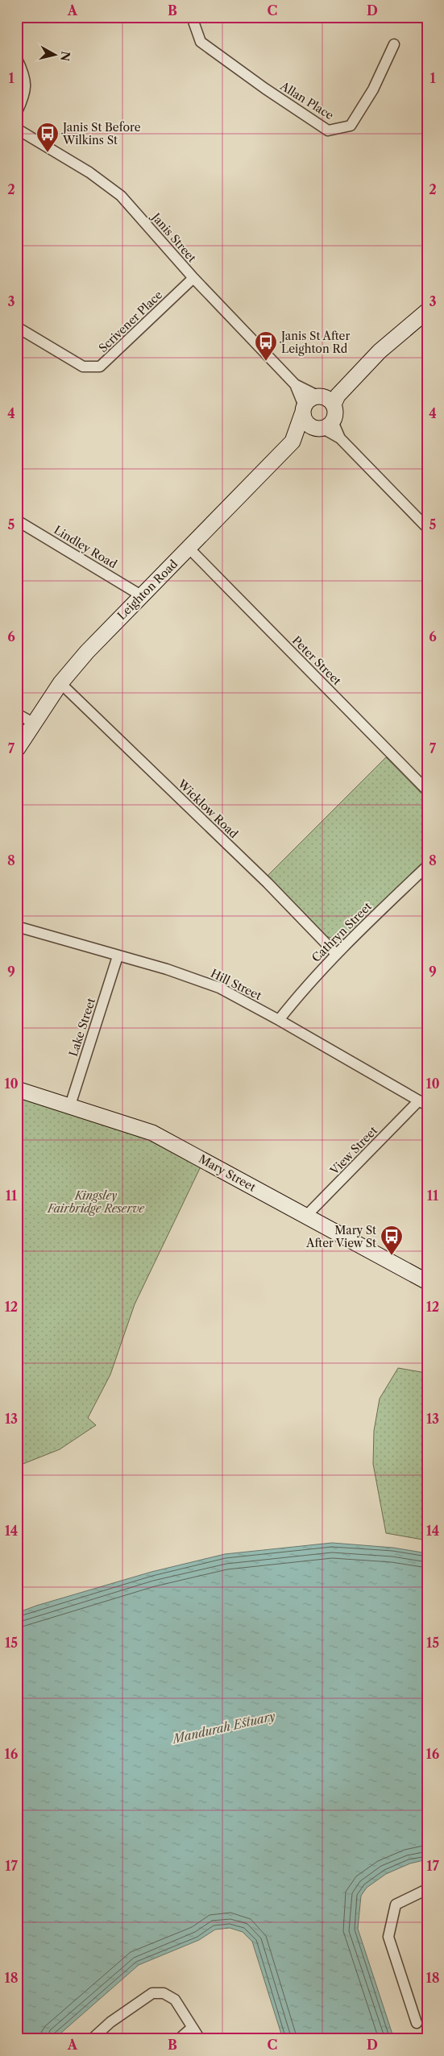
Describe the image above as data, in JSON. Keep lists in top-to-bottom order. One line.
{"streets":{"street":["Allan Place","Janis Street","Scrivener Place","Lindley Road","Leighton Road","Peter Street","Wicklow Road","Cathryn Street","Hill Street","Lake Street","View Street","Mary Street"]},"crossings":[["Janis Street","Scrivener Place"],["Janis Street","Leighton Road"],["Lindley Road","Leighton Road"],["Leighton Road","Peter Street"],["Leighton Road","Wicklow Road"],["Wicklow Road","Cathryn Street"],["Cathryn Street","Hill Street"],["Hill Street","Lake Street"],["Hill Street","View Street"],["Lake Street","Mary Street"],["View Street","Mary Street"]],"water":["Mandurah Estuary"],"parks":["Kingsley Fairbridge Reserve"],"places":{"bus stop":["Janis St Before Wilkins St","Janis St After Leighton Rd","Mary St After View St"]},"north":"right","grid":{"columns":["A","B","C","D"],"rows":["1","2","3","4","5","6","7","8","9","10","11","12","13","14","15","16","17","18"]}}
